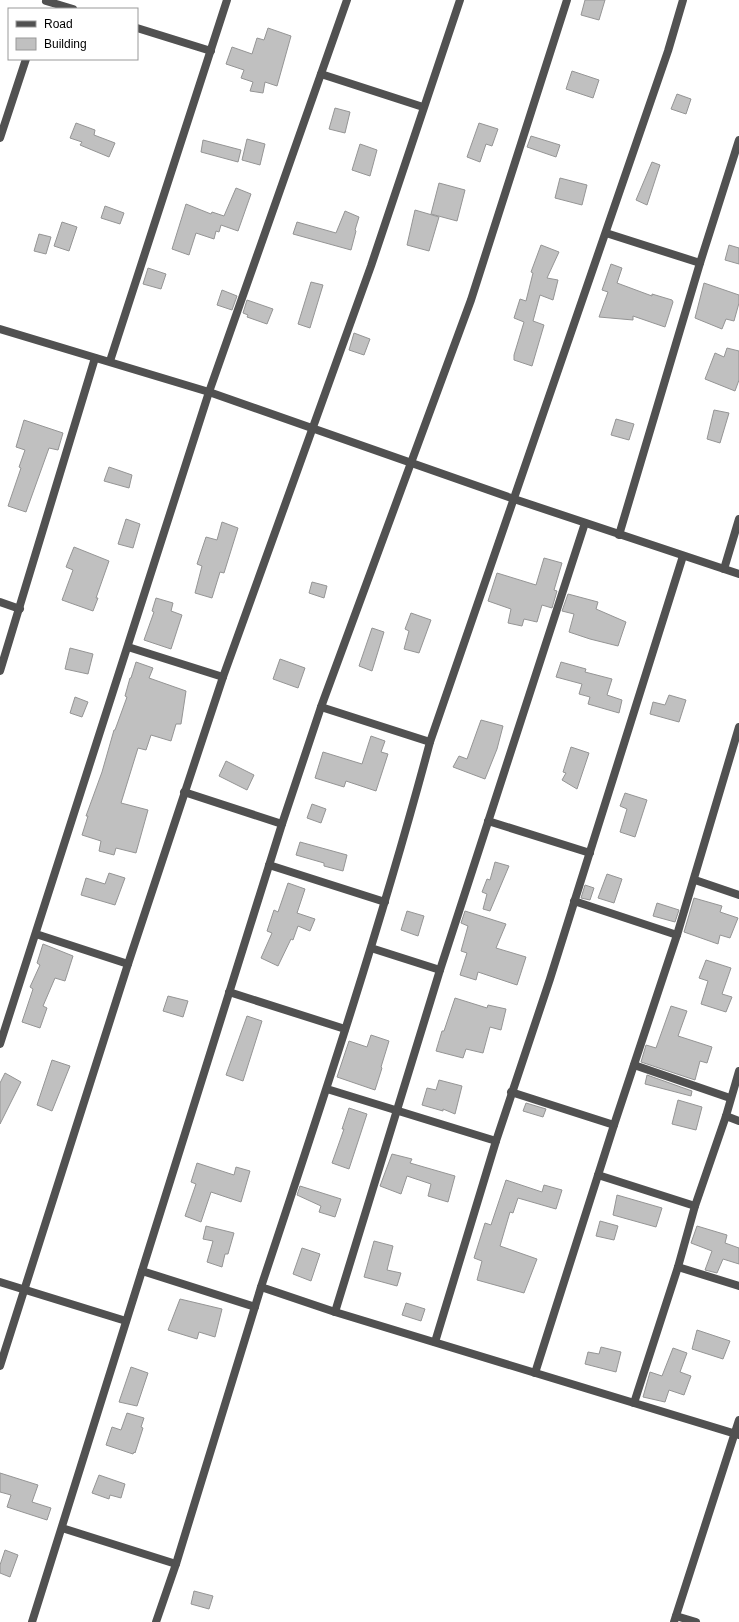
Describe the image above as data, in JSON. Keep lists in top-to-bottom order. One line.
{"legend":["Road","Building"]}
